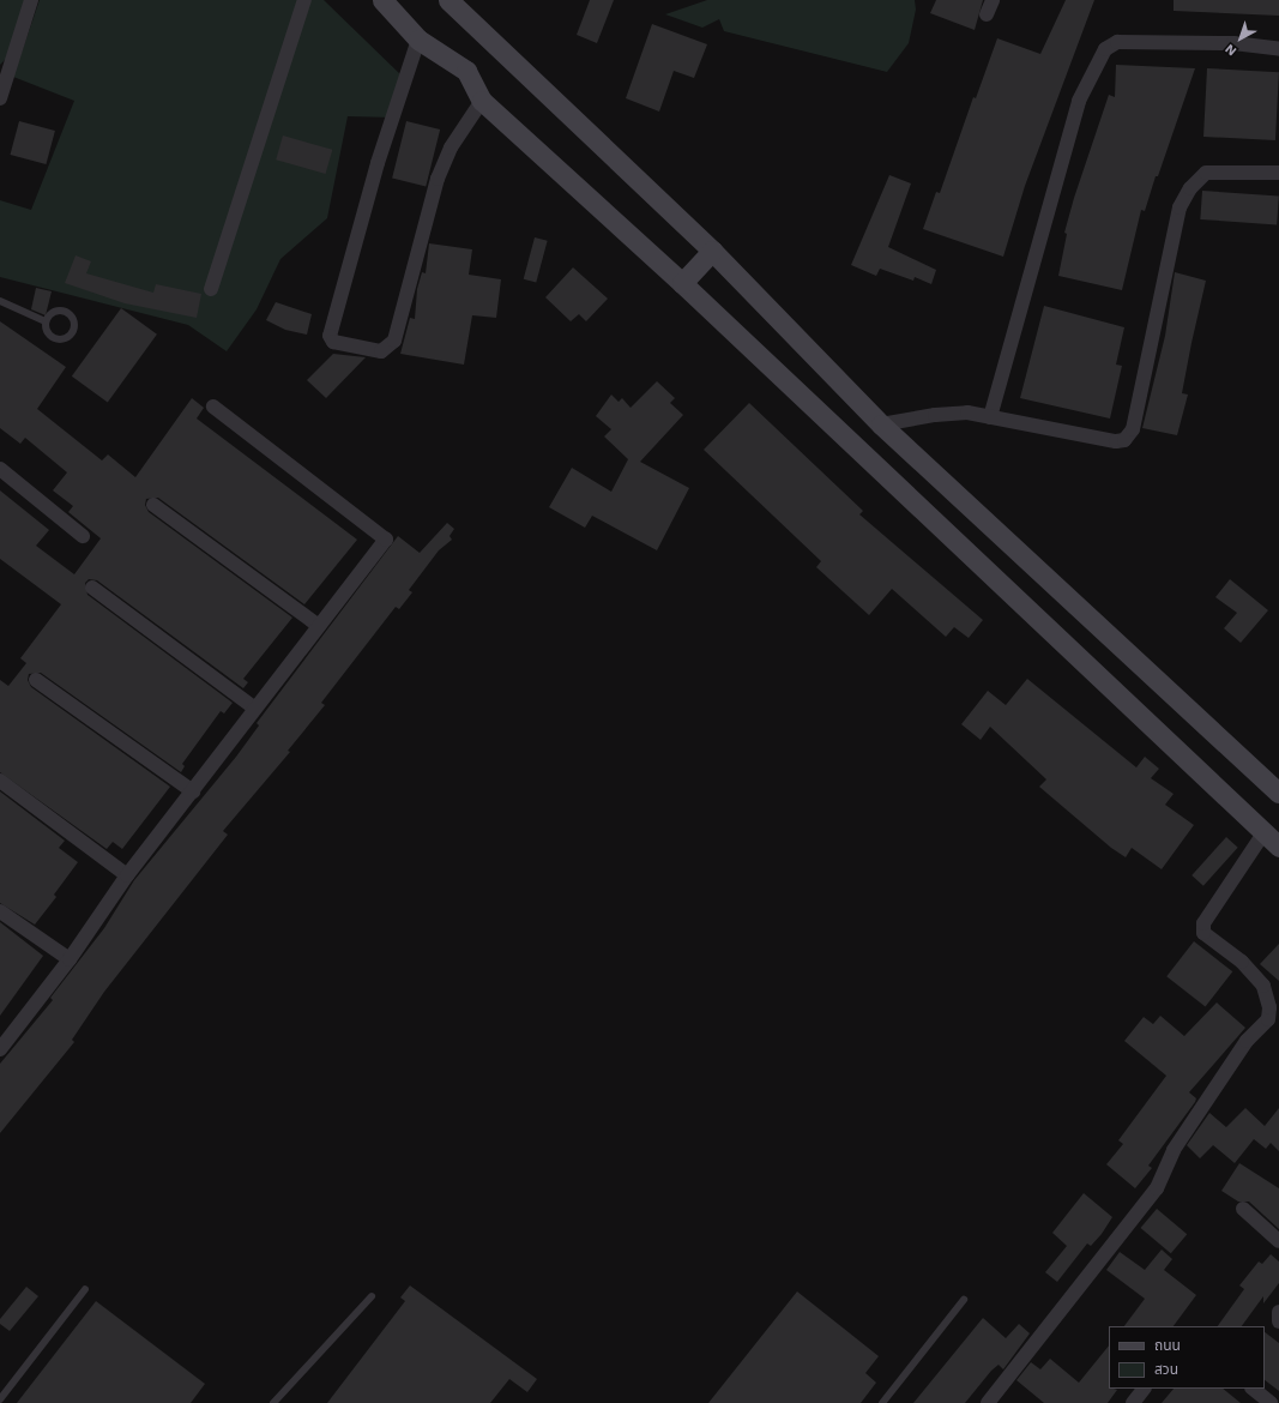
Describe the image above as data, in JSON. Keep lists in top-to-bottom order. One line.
{"legend":["ถนน","สวน"],"north":"bottom left"}
